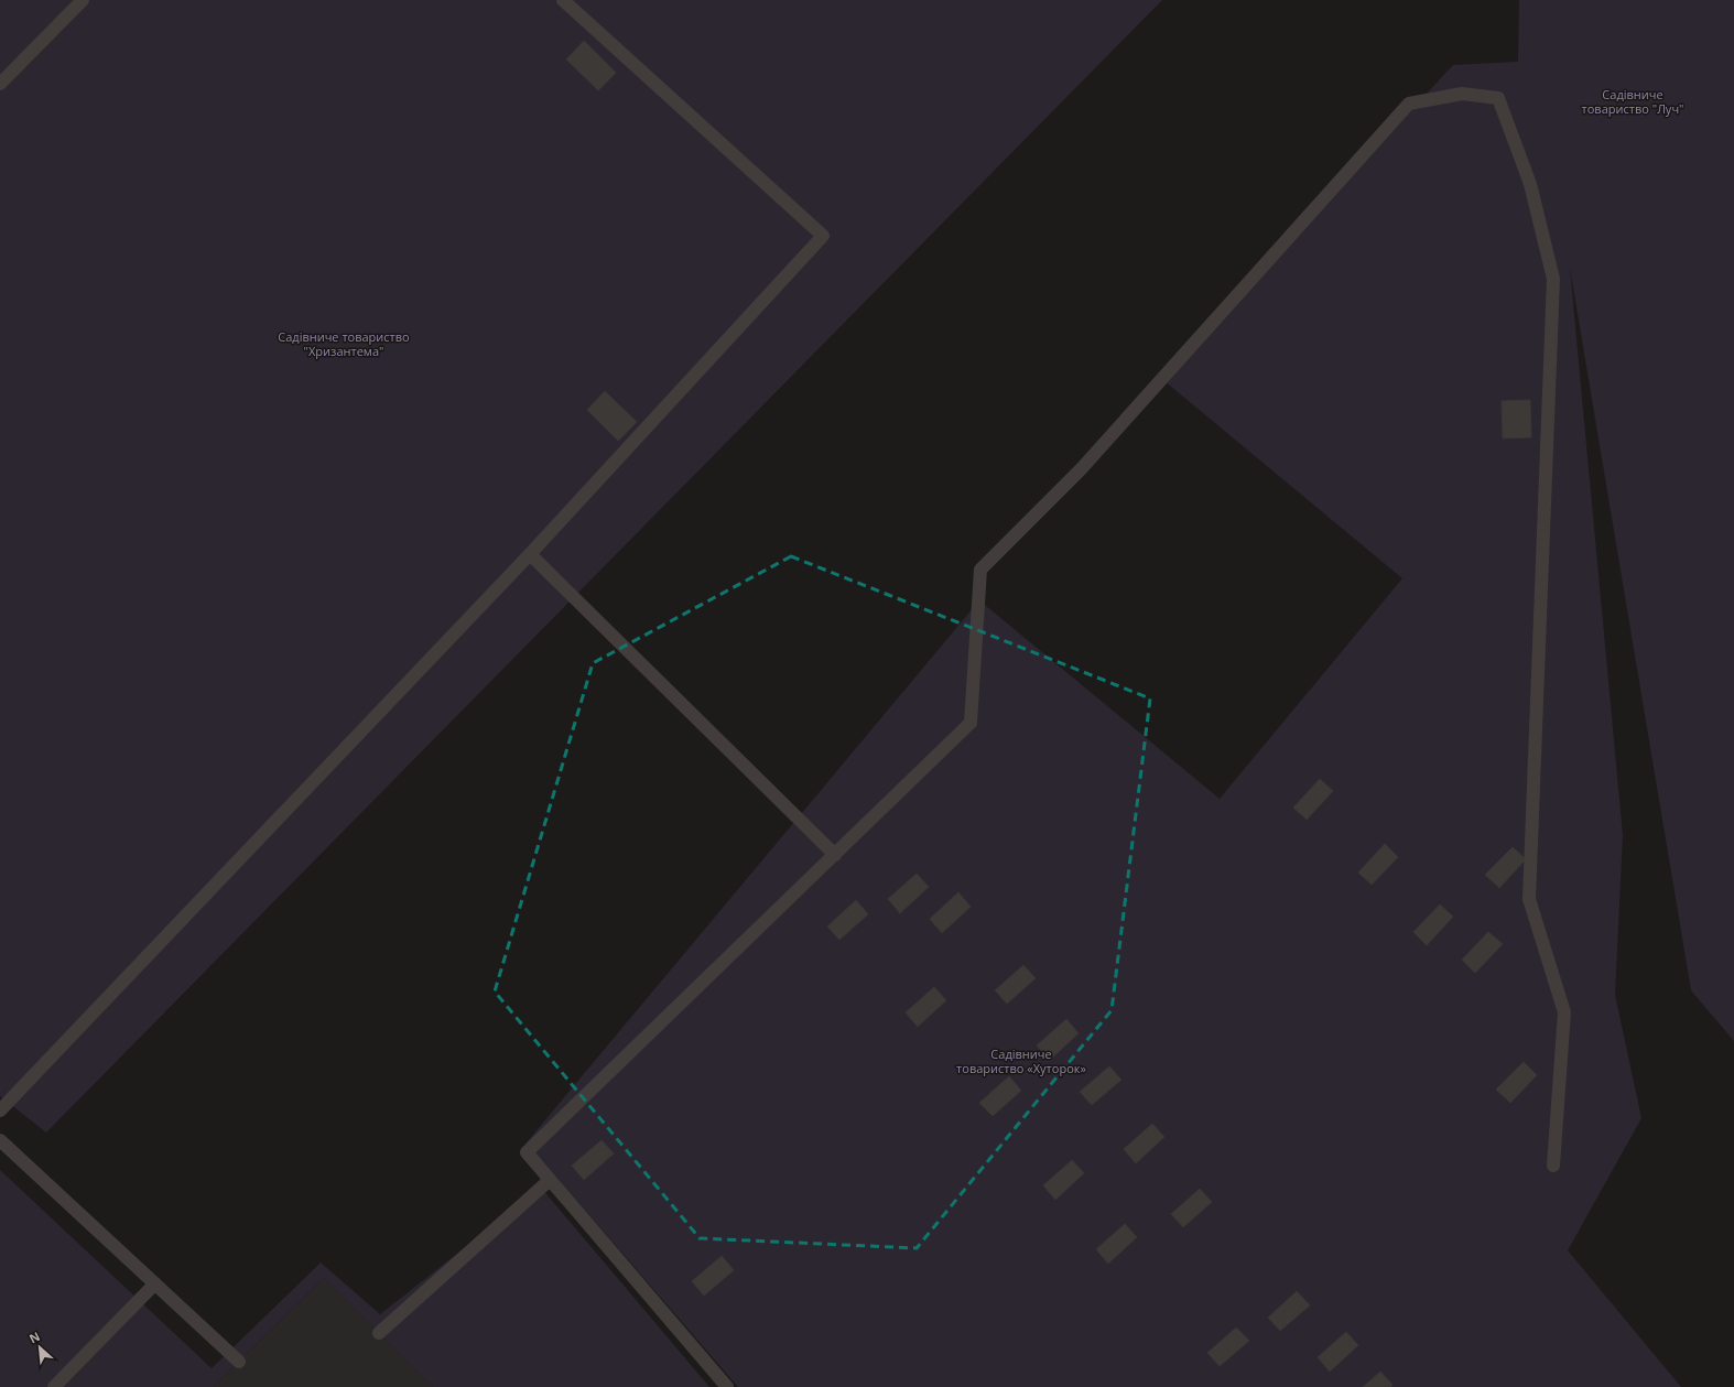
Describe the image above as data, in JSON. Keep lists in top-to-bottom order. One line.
{"parks":["Садівниче товариство \"Луч\"","Садівниче товариство \"Хризантема\"","Садівниче товариство «Хуторок»"],"north":"top left"}
